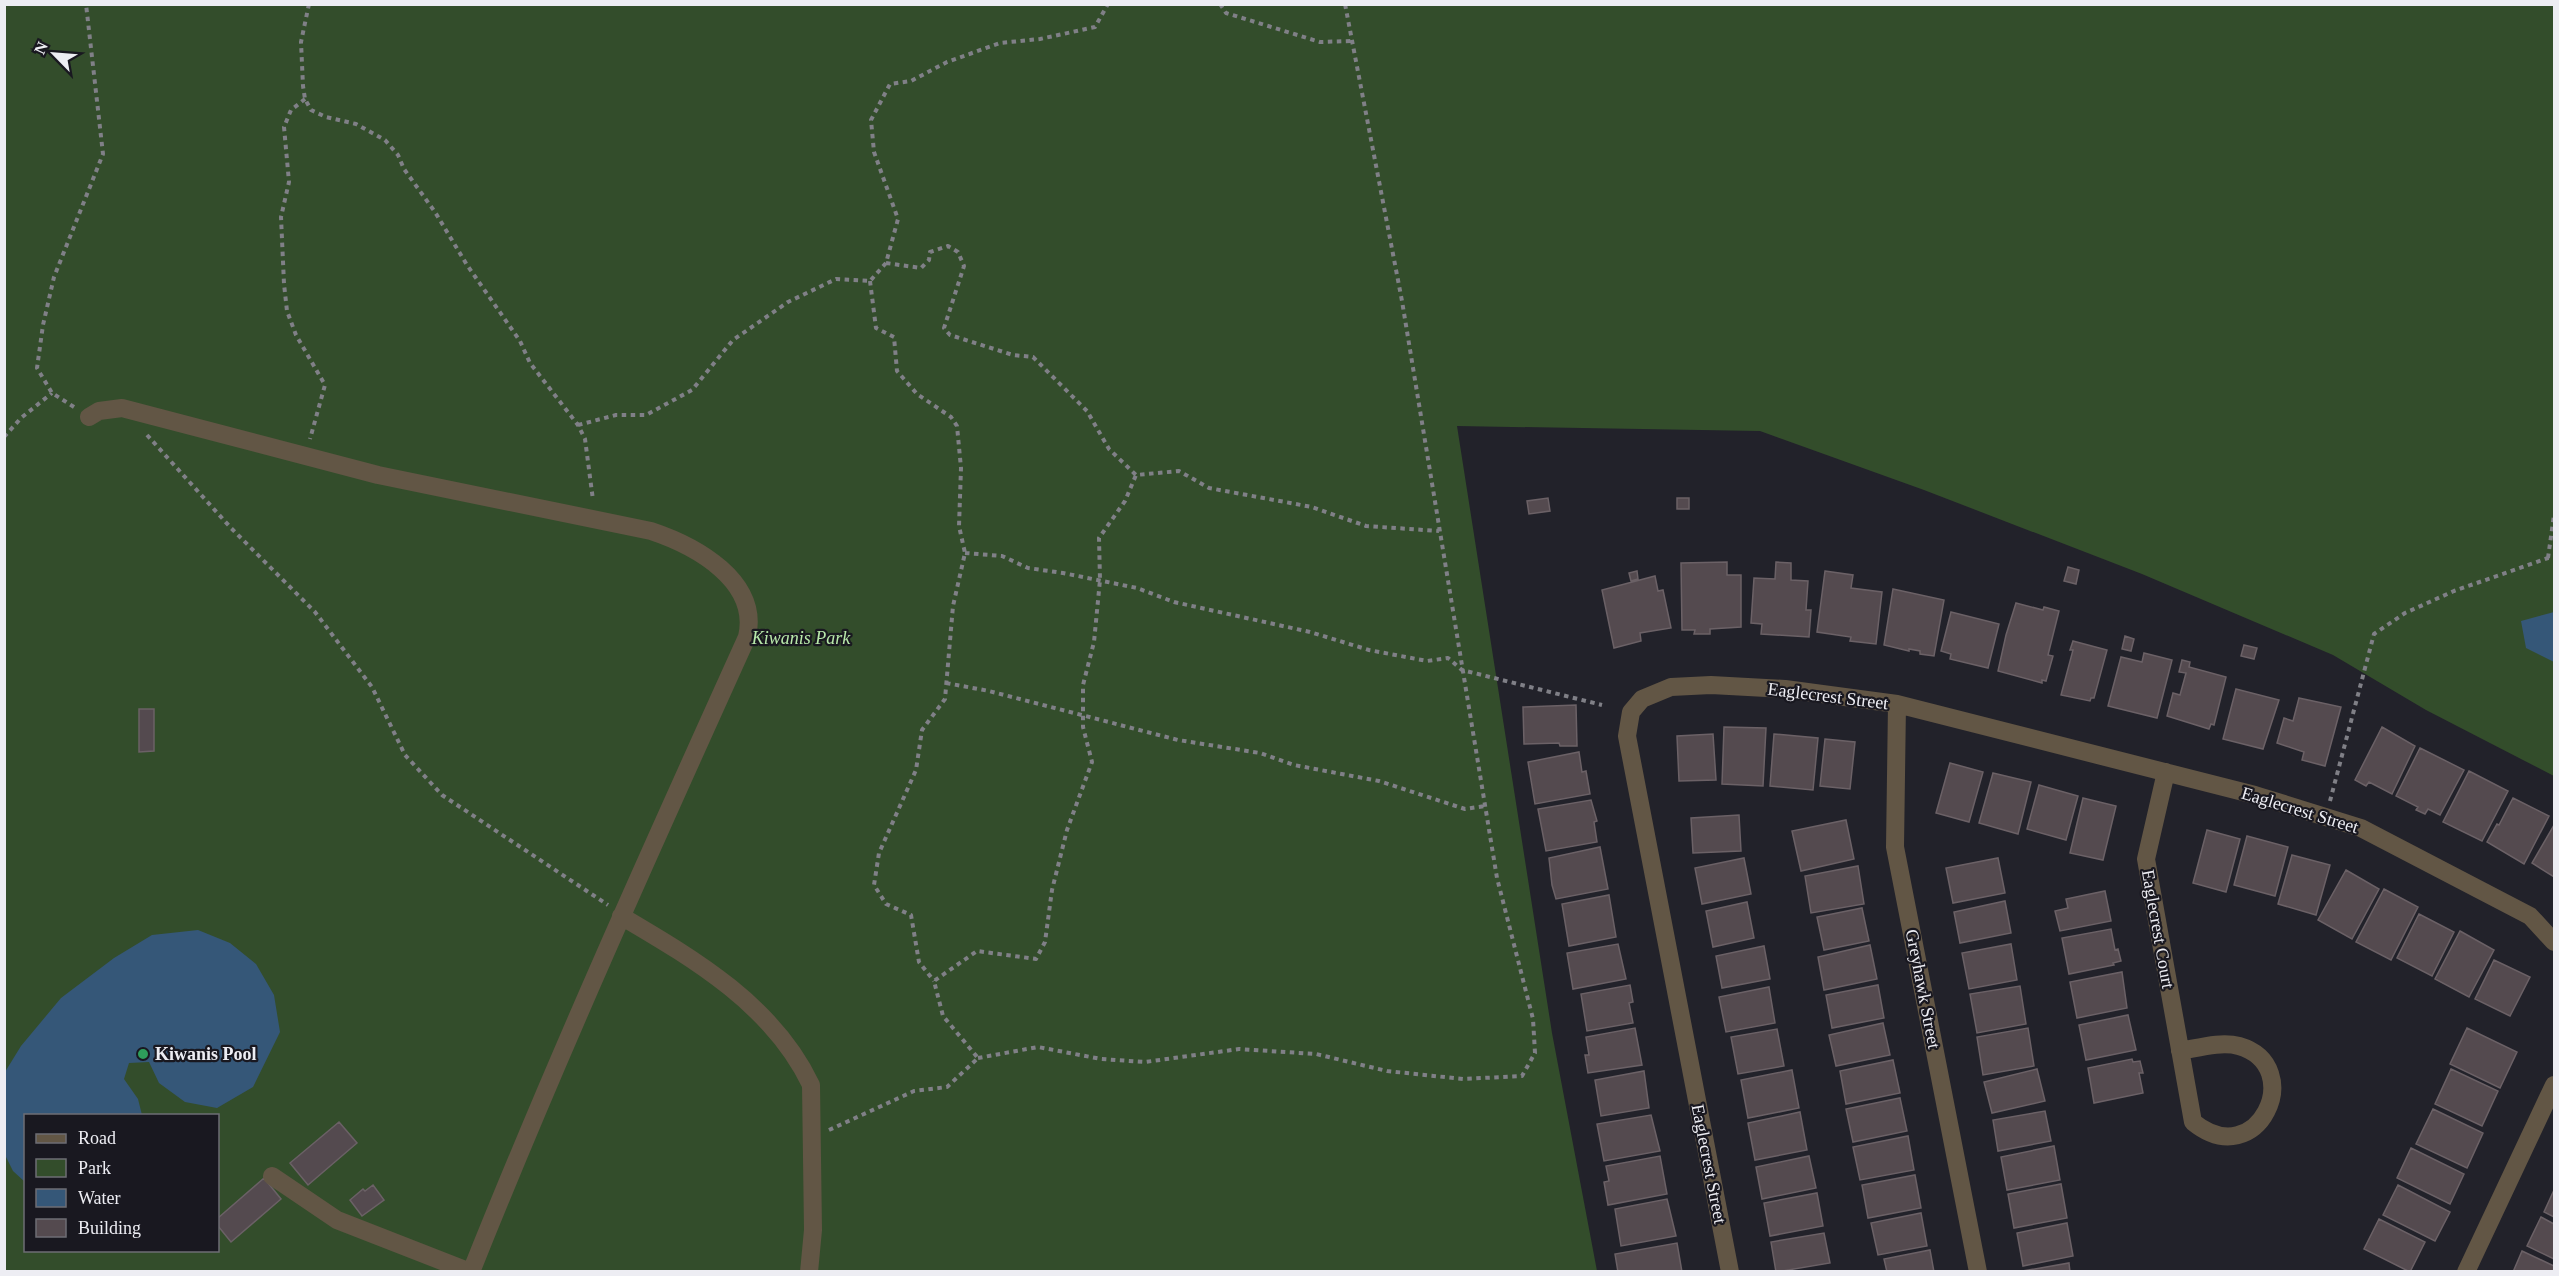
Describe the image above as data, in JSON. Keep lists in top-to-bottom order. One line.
{"streets":{"street":["Eaglecrest Street","Eaglecrest Court","Greyhawk Street"]},"crossings":[["Eaglecrest Street","Eaglecrest Court"],["Eaglecrest Street","Greyhawk Street"]],"parks":["Kiwanis Park"],"places":["Kiwanis Pool"],"legend":["Road","Park","Water","Building"],"north":"top left"}
